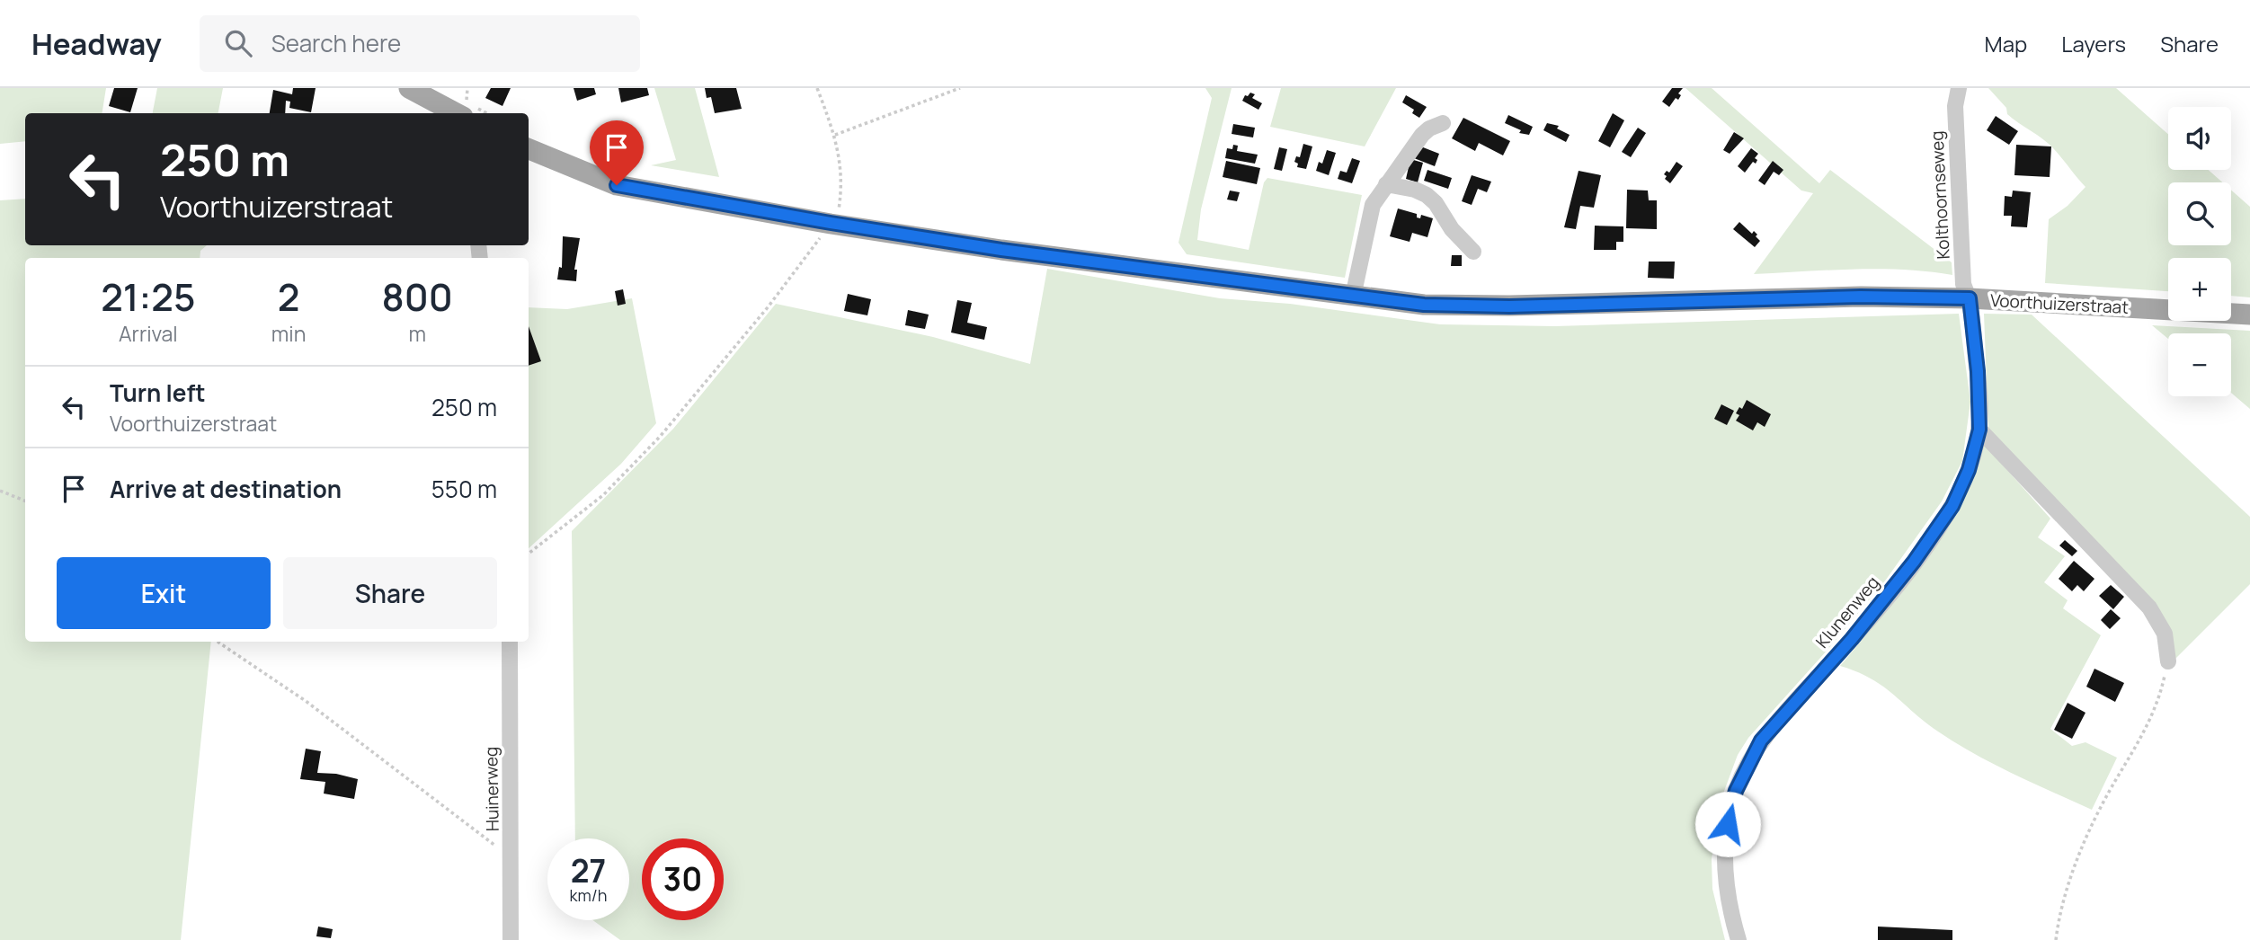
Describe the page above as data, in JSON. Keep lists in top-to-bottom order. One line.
{"streets":{"main road":["Voorthuizerstraat"],"street":["Kolthoornseweg","Klunenweg","Huinerweg"]},"crossings":[["Kolthoornseweg","Voorthuizerstraat"],["Kolthoornseweg","Klunenweg"],["Voorthuizerstraat","Klunenweg"]],"page":{"header":"Headway","search":"Search here","nav":["Map","Layers","Share"],"map_buttons":["+","−"],"turn":["250 m","Voorthuizerstraat"],"eta":["21:25","Arrival","2","min","800","m"],"list":[{"name":"Turn left","note":"Voorthuizerstraat","value":"250 m"},{"name":"Arrive at destination","value":"550 m"}],"buttons":["Exit","Share"],"speed":"27 km/h","limit":"30"}}
